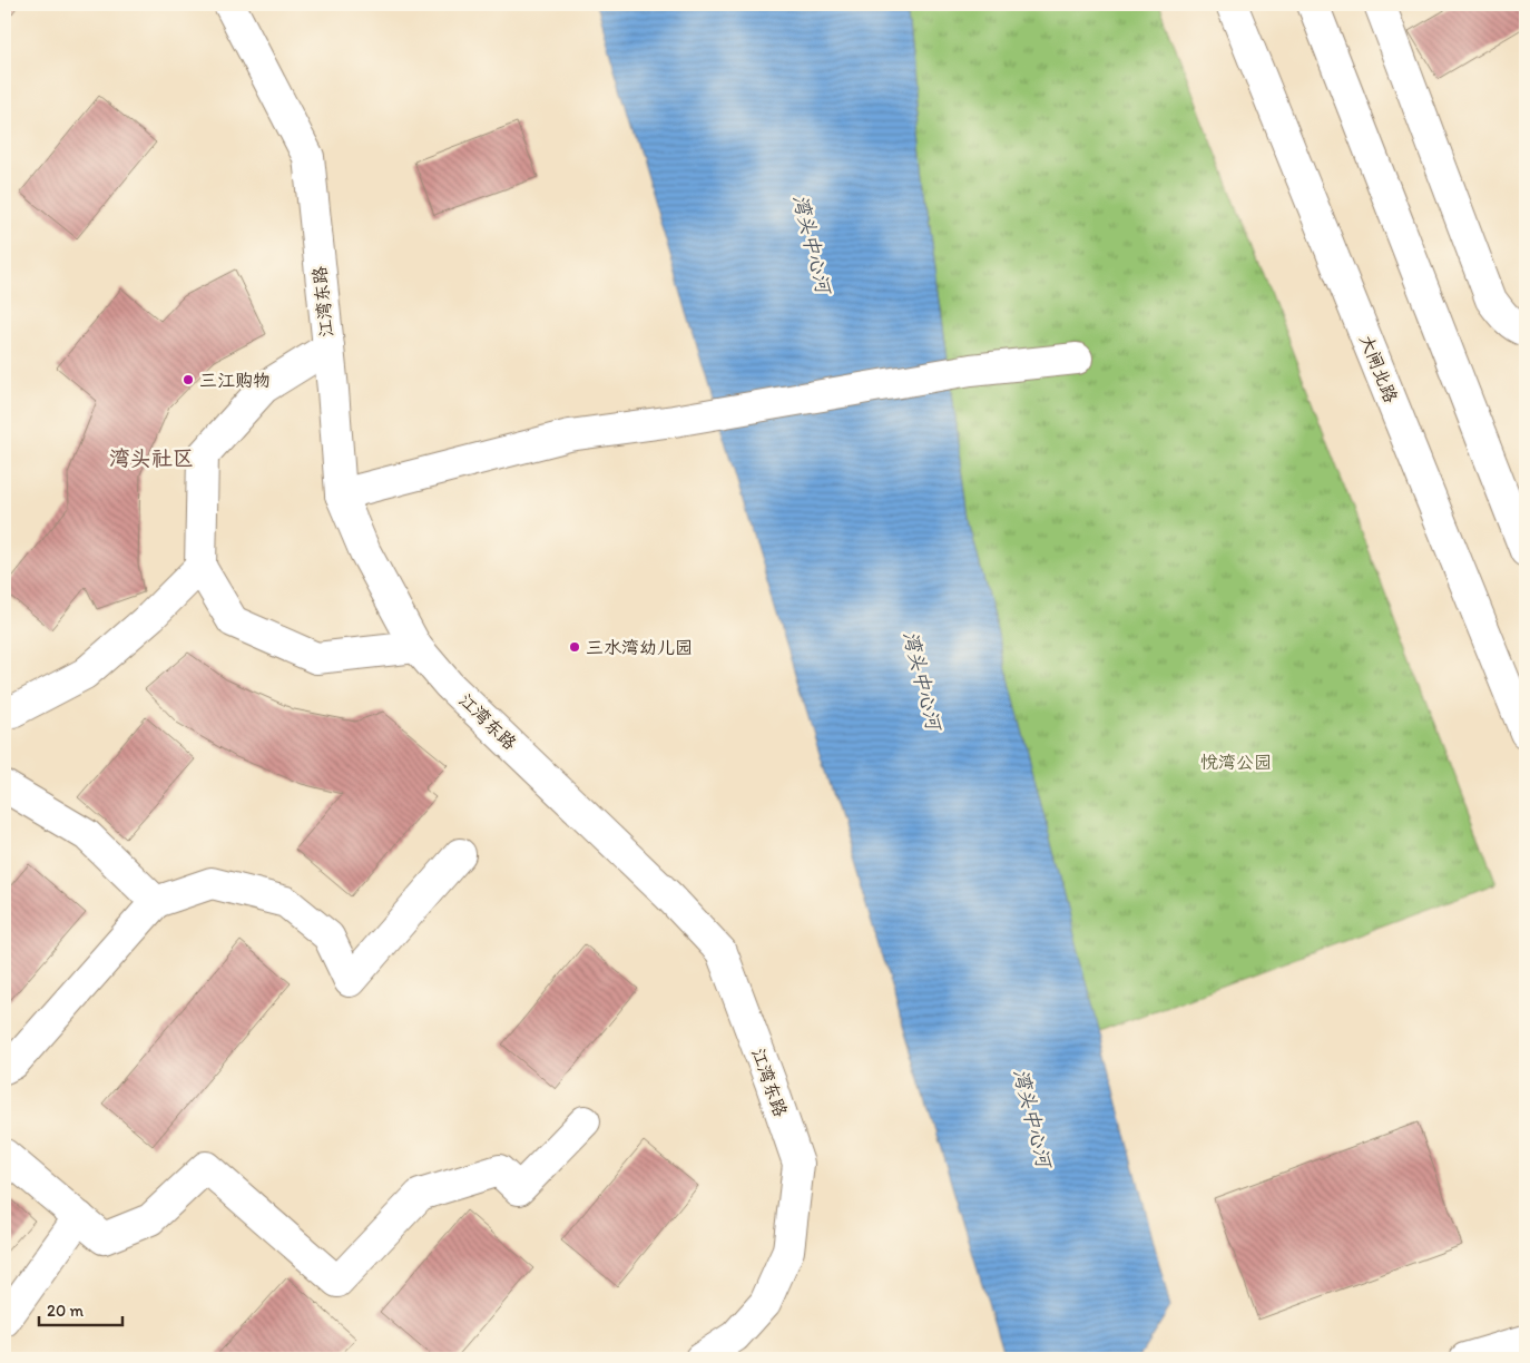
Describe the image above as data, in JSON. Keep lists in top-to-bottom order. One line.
{"streets":{"street":["江湾东路","大闸北路"]},"districts":["湾头社区"],"water":["湾头中心河"],"parks":["悦湾公园"],"places":["三江购物","三水湾幼儿园"],"scale_bar":"20 m"}
